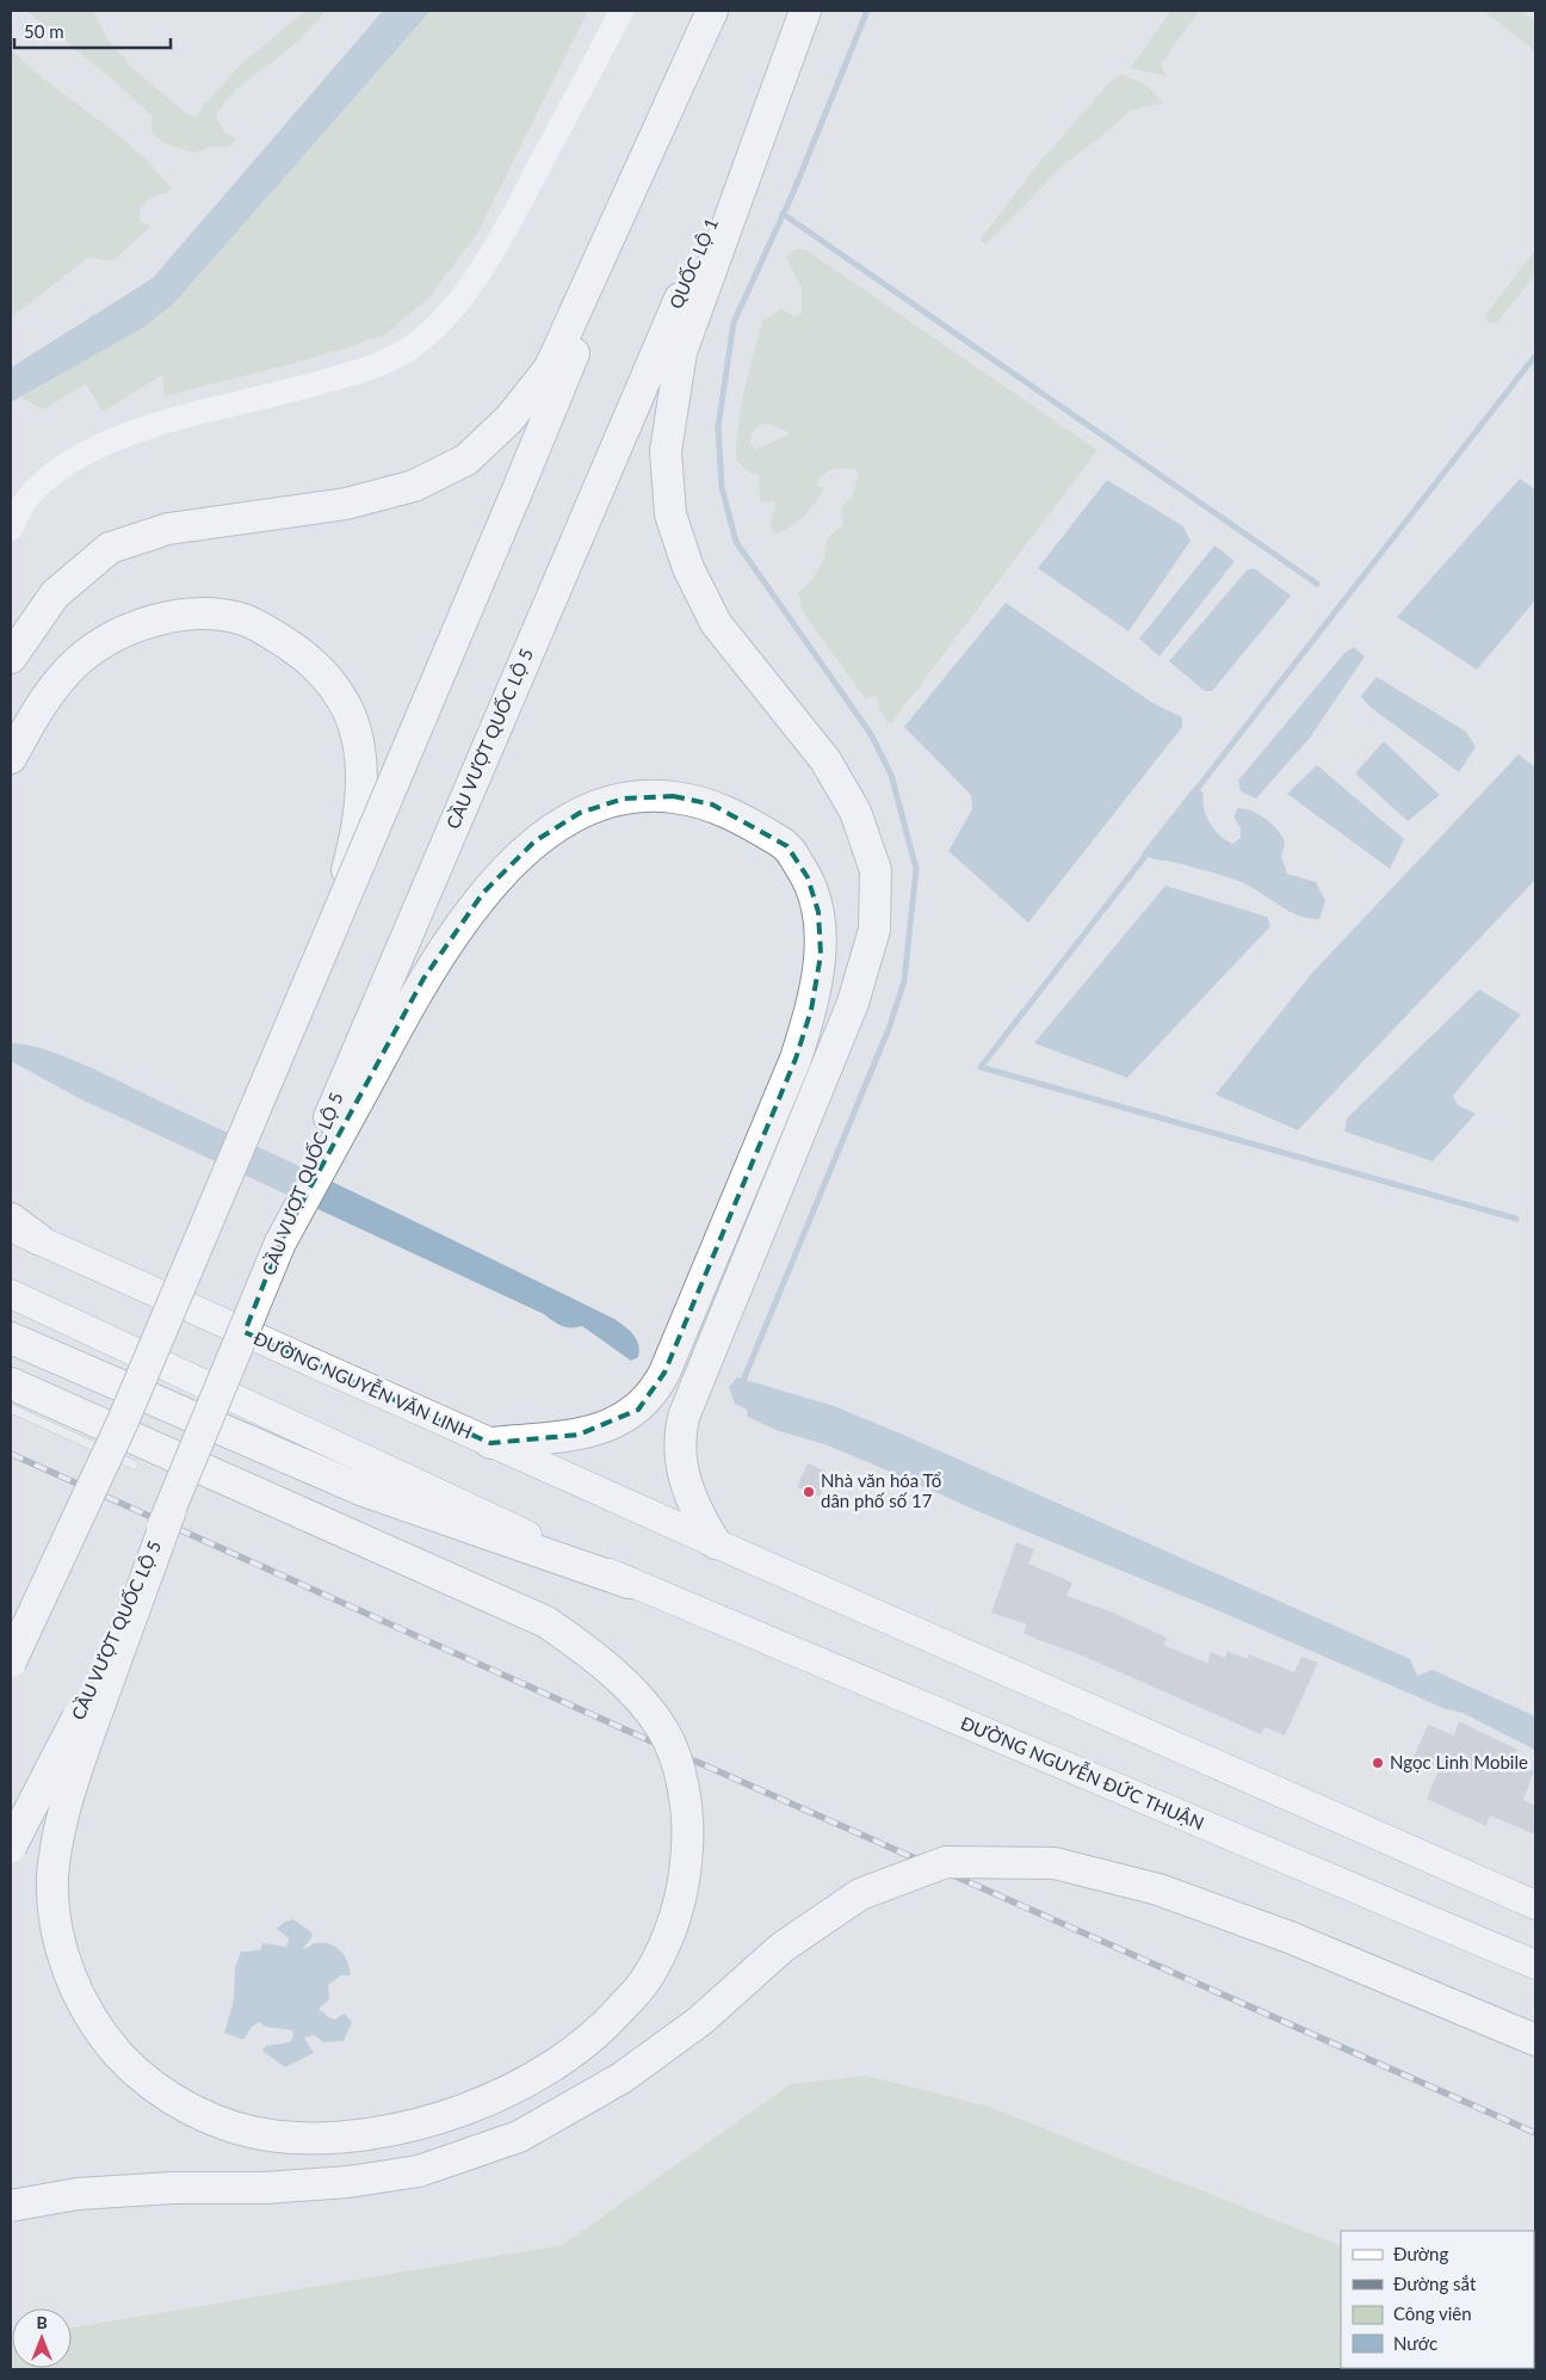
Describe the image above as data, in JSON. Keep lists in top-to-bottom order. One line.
{"streets":{"highway":["QUỐC LỘ 1","CẦU VƯỢT QUỐC LỘ 5","ĐƯỜNG NGUYỄN VĂN LINH","ĐƯỜNG NGUYỄN ĐỨC THUẬN"]},"crossings":[["QUỐC LỘ 1","CẦU VƯỢT QUỐC LỘ 5"]],"places":["Nhà văn hóa Tổ dân phố số 17","Ngọc Linh Mobile"],"legend":["Đường","Đường sắt","Công viên","Nước"],"scale_bar":"50 m","north":"top"}
